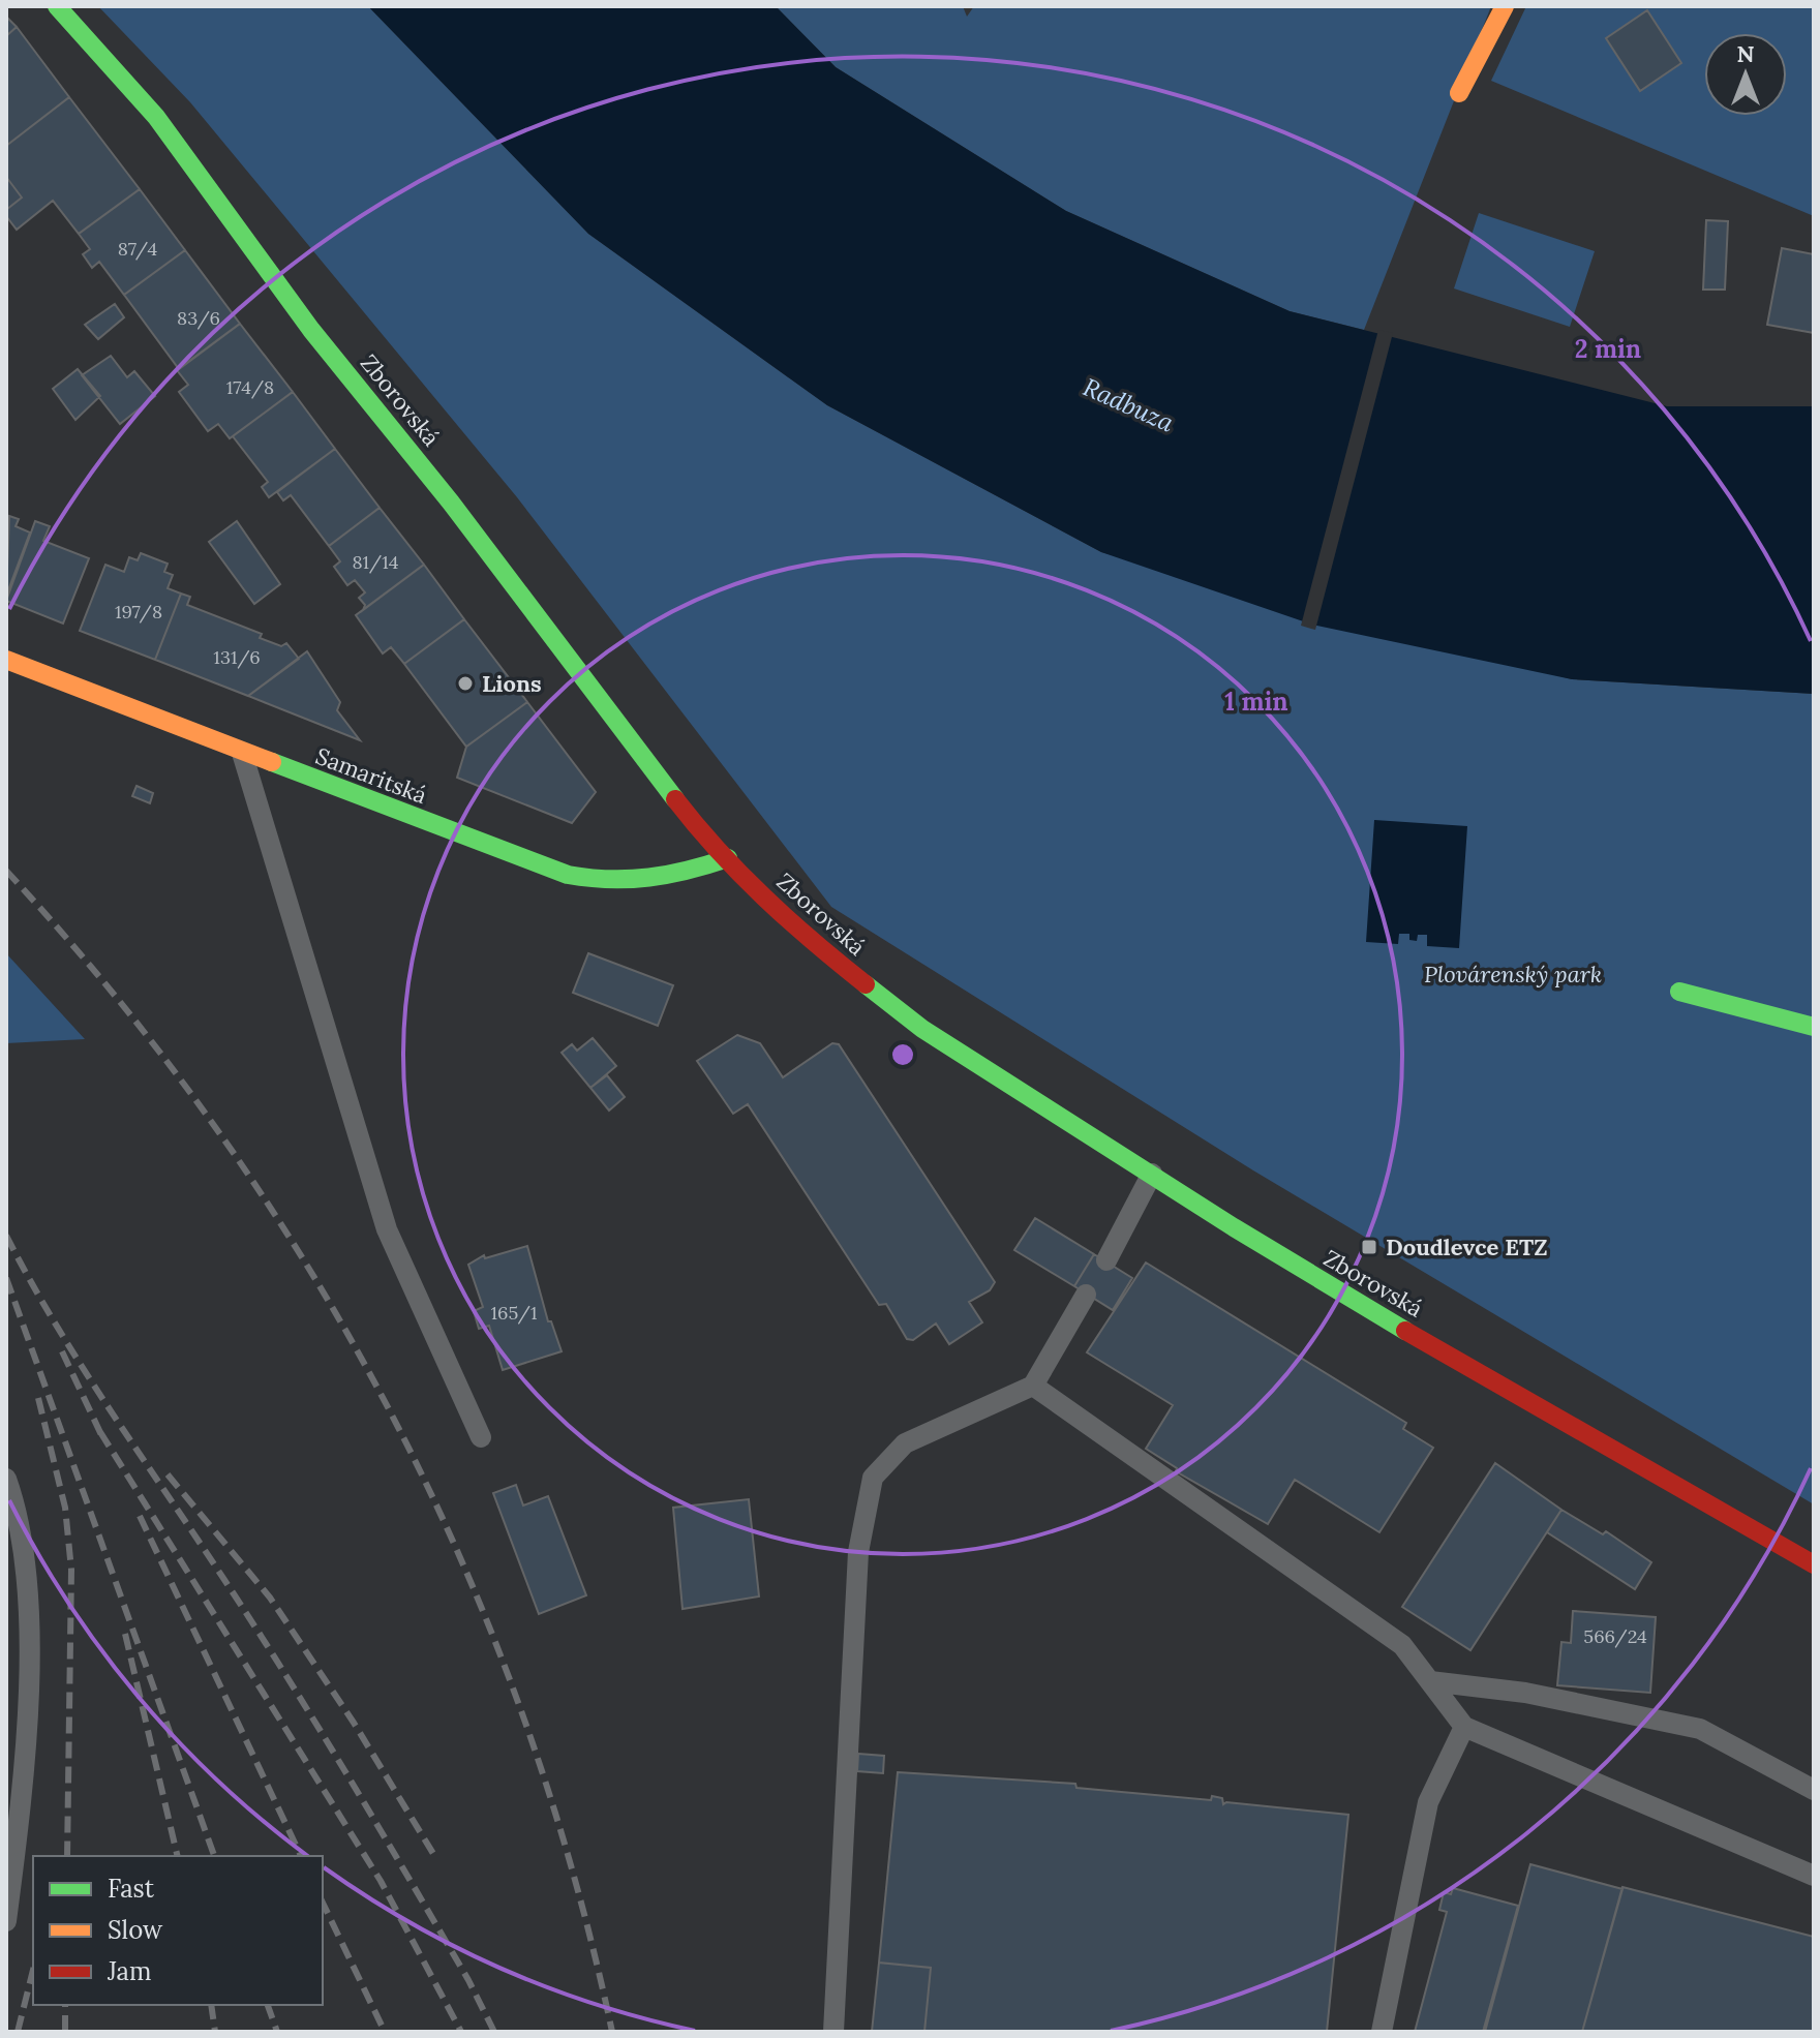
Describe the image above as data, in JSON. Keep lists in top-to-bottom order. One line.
{"streets":{"main road":["Zborovská","Samaritská"]},"crossings":[["Zborovská","Samaritská"]],"water":["Radbuza"],"parks":["Plovárenský park"],"places":{"other":["Lions"],"transit":["Doudlevce ETZ"]},"house_numbers":["87/4","83/6","174/8","81/14","197/8","131/6","165/1","566/24"],"legend":["Fast","Slow","Jam"],"north":"top","rings":["2 min","1 min"]}
